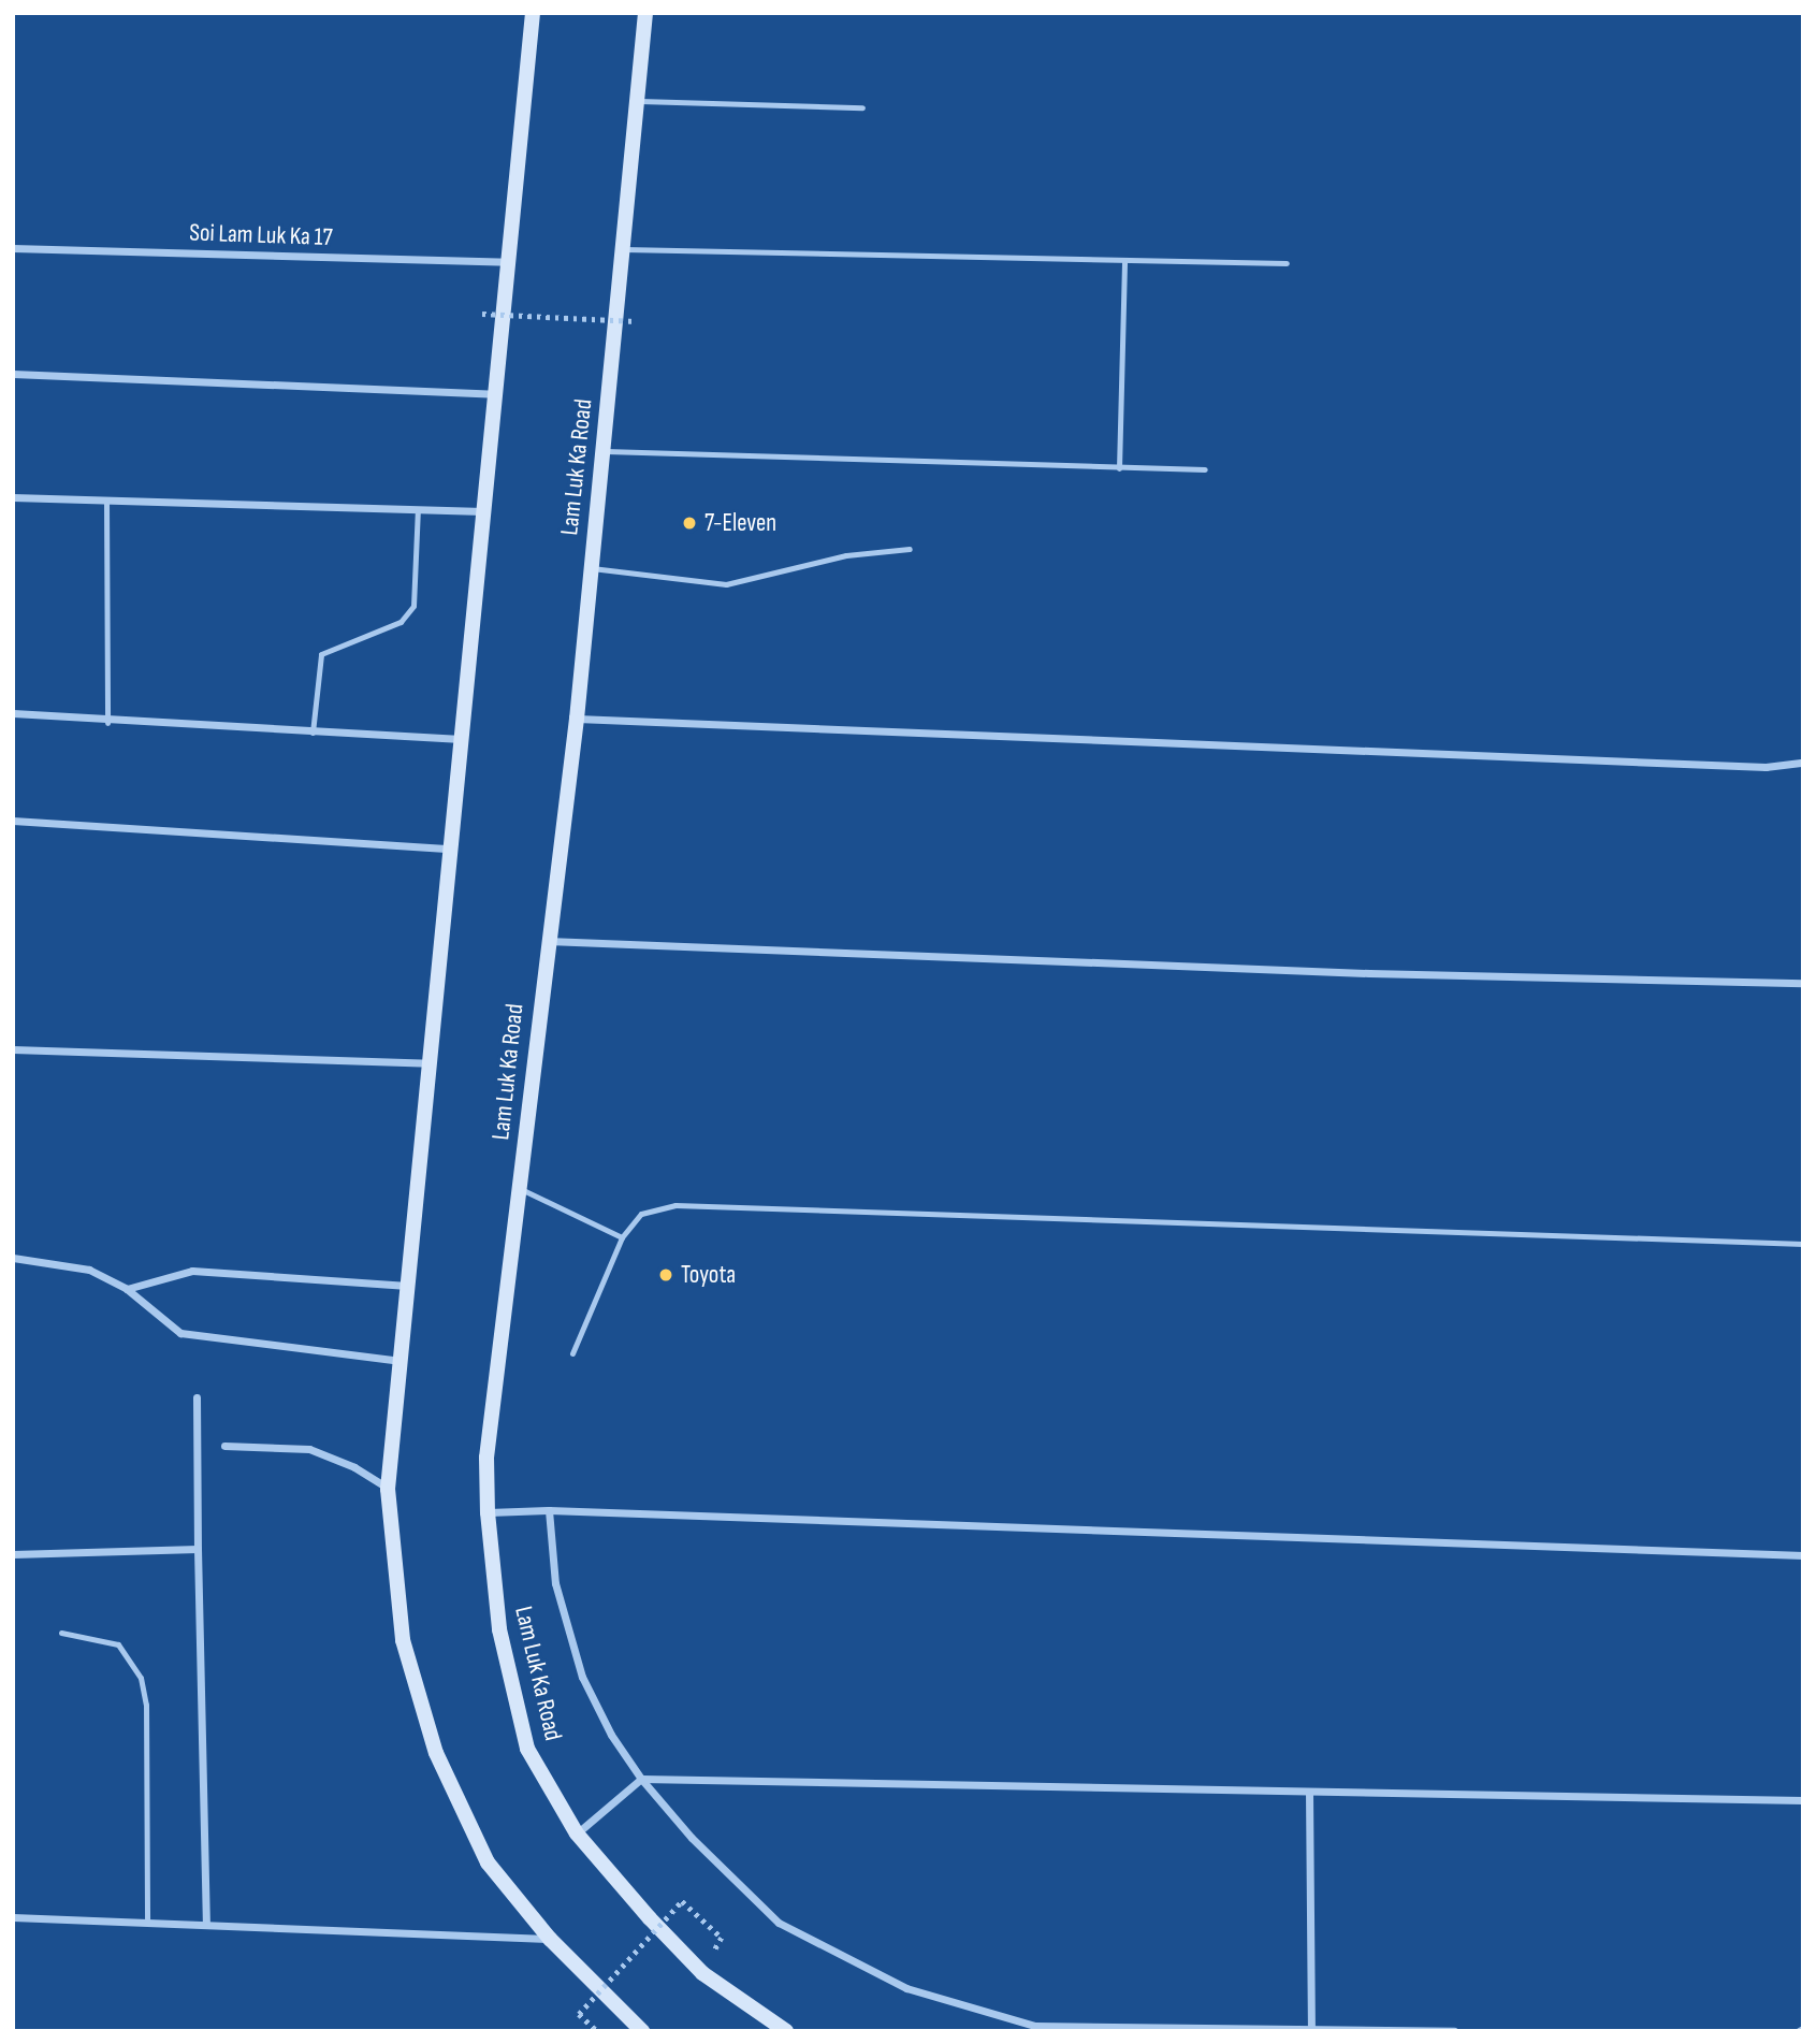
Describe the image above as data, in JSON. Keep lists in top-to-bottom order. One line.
{"streets":{"main road":["Lam Luk Ka Road"],"street":["Soi Lam Luk Ka 17"]},"places":["7-Eleven","Toyota"]}
